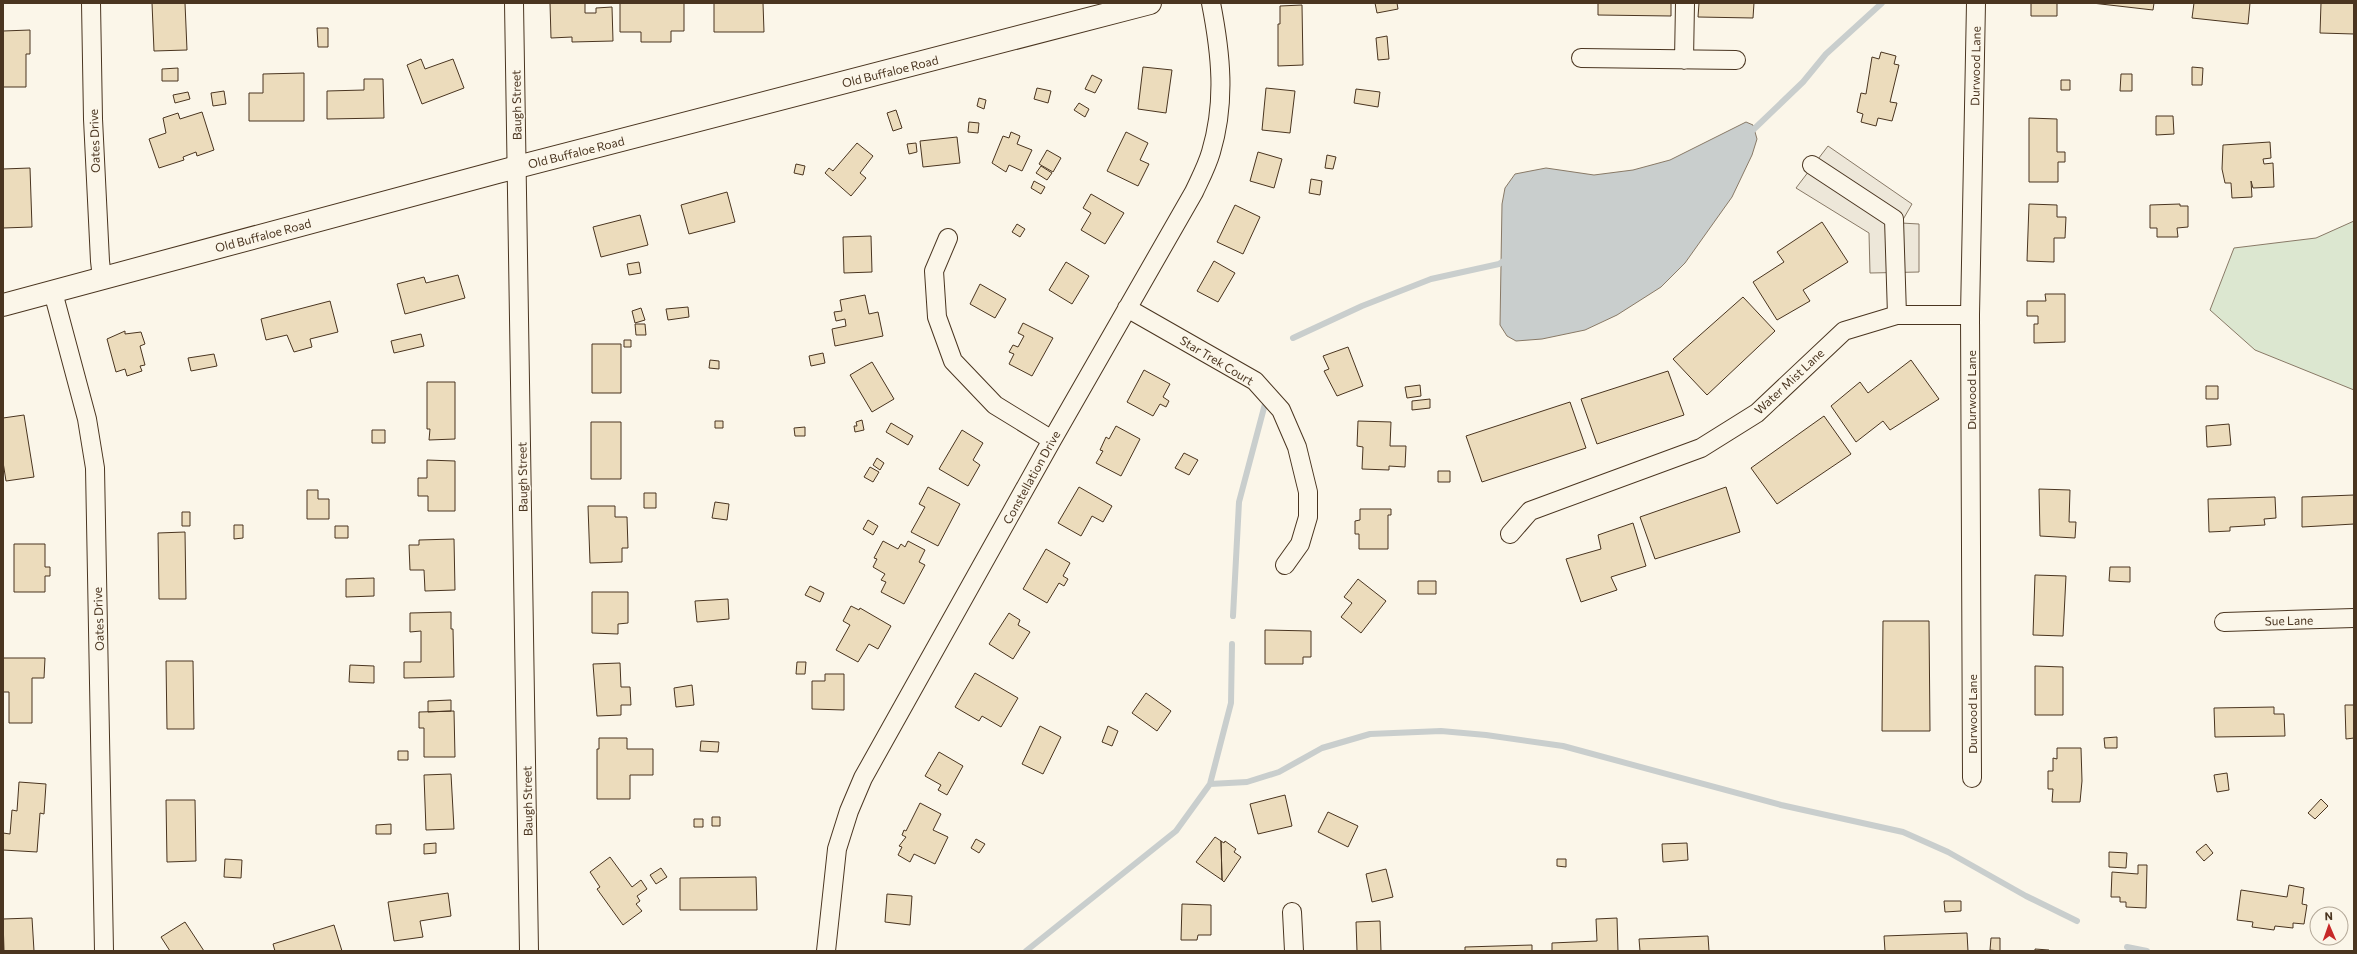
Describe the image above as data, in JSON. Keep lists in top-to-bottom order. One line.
{"streets":{"street":["Durwood Lane","Old Buffaloe Road","Baugh Street","Oates Drive","Star Trek Court","Water Mist Lane","Constellation Drive","Sue Lane"]},"crossings":[["Durwood Lane","Water Mist Lane"],["Old Buffaloe Road","Baugh Street"],["Old Buffaloe Road","Oates Drive"],["Star Trek Court","Constellation Drive"]],"north":"top"}
